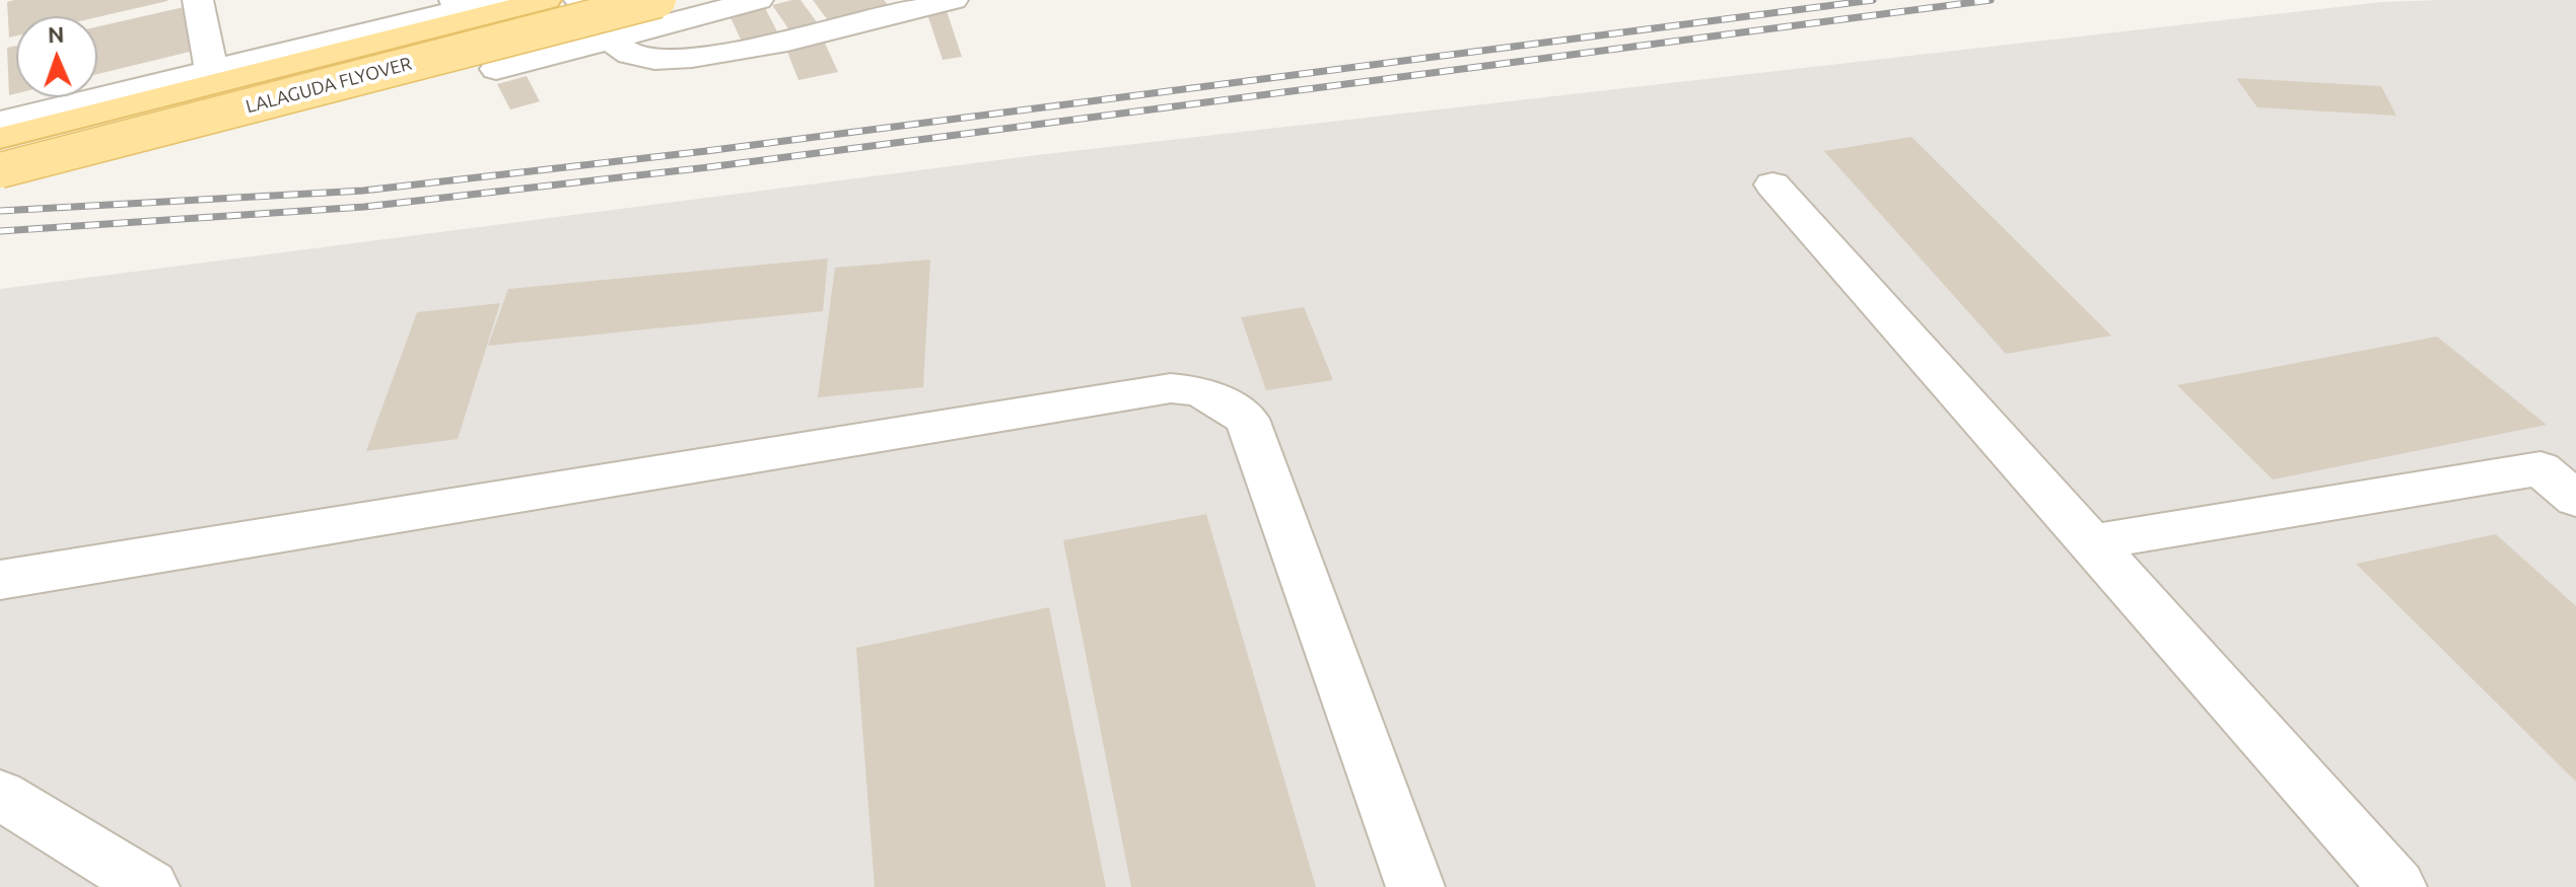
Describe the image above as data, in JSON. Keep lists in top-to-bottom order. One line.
{"streets":{"main road":["LALAGUDA FLYOVER"]},"north":"top"}
